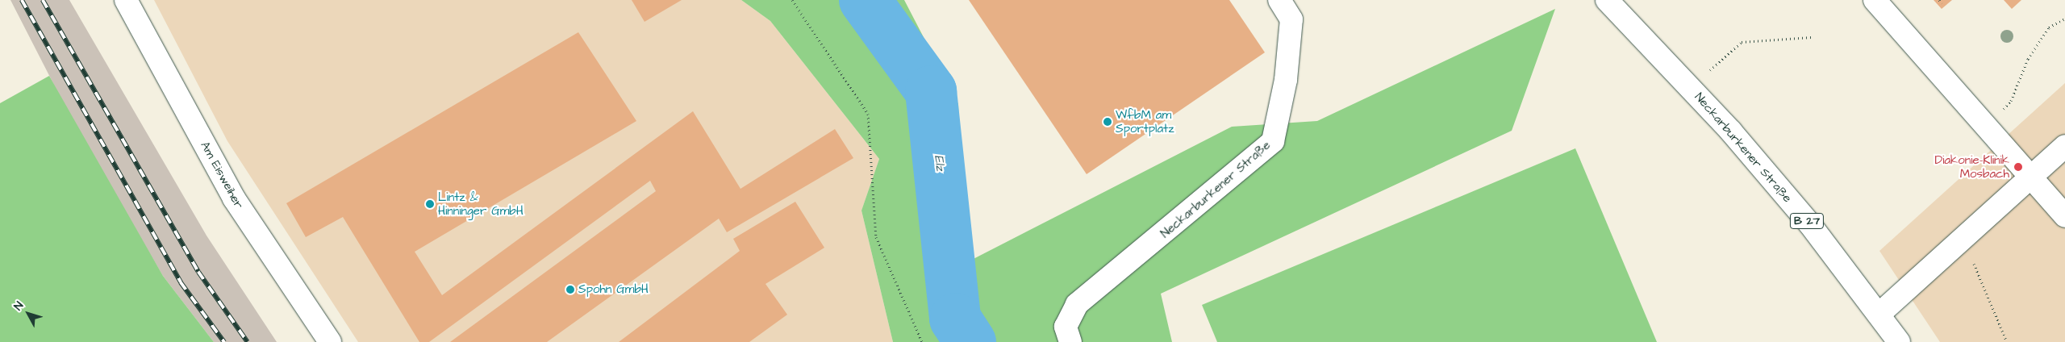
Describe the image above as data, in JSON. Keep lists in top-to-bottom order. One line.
{"streets":{"street":["Neckarburkener Straße","Am Eisweiher","B 27"]},"water":["Elz"],"places":["WfbM am Sportplatz","Diakonie-Klinik Mosbach","Lintz & Hinninger GmbH","Spohn GmbH"],"north":"top left"}
